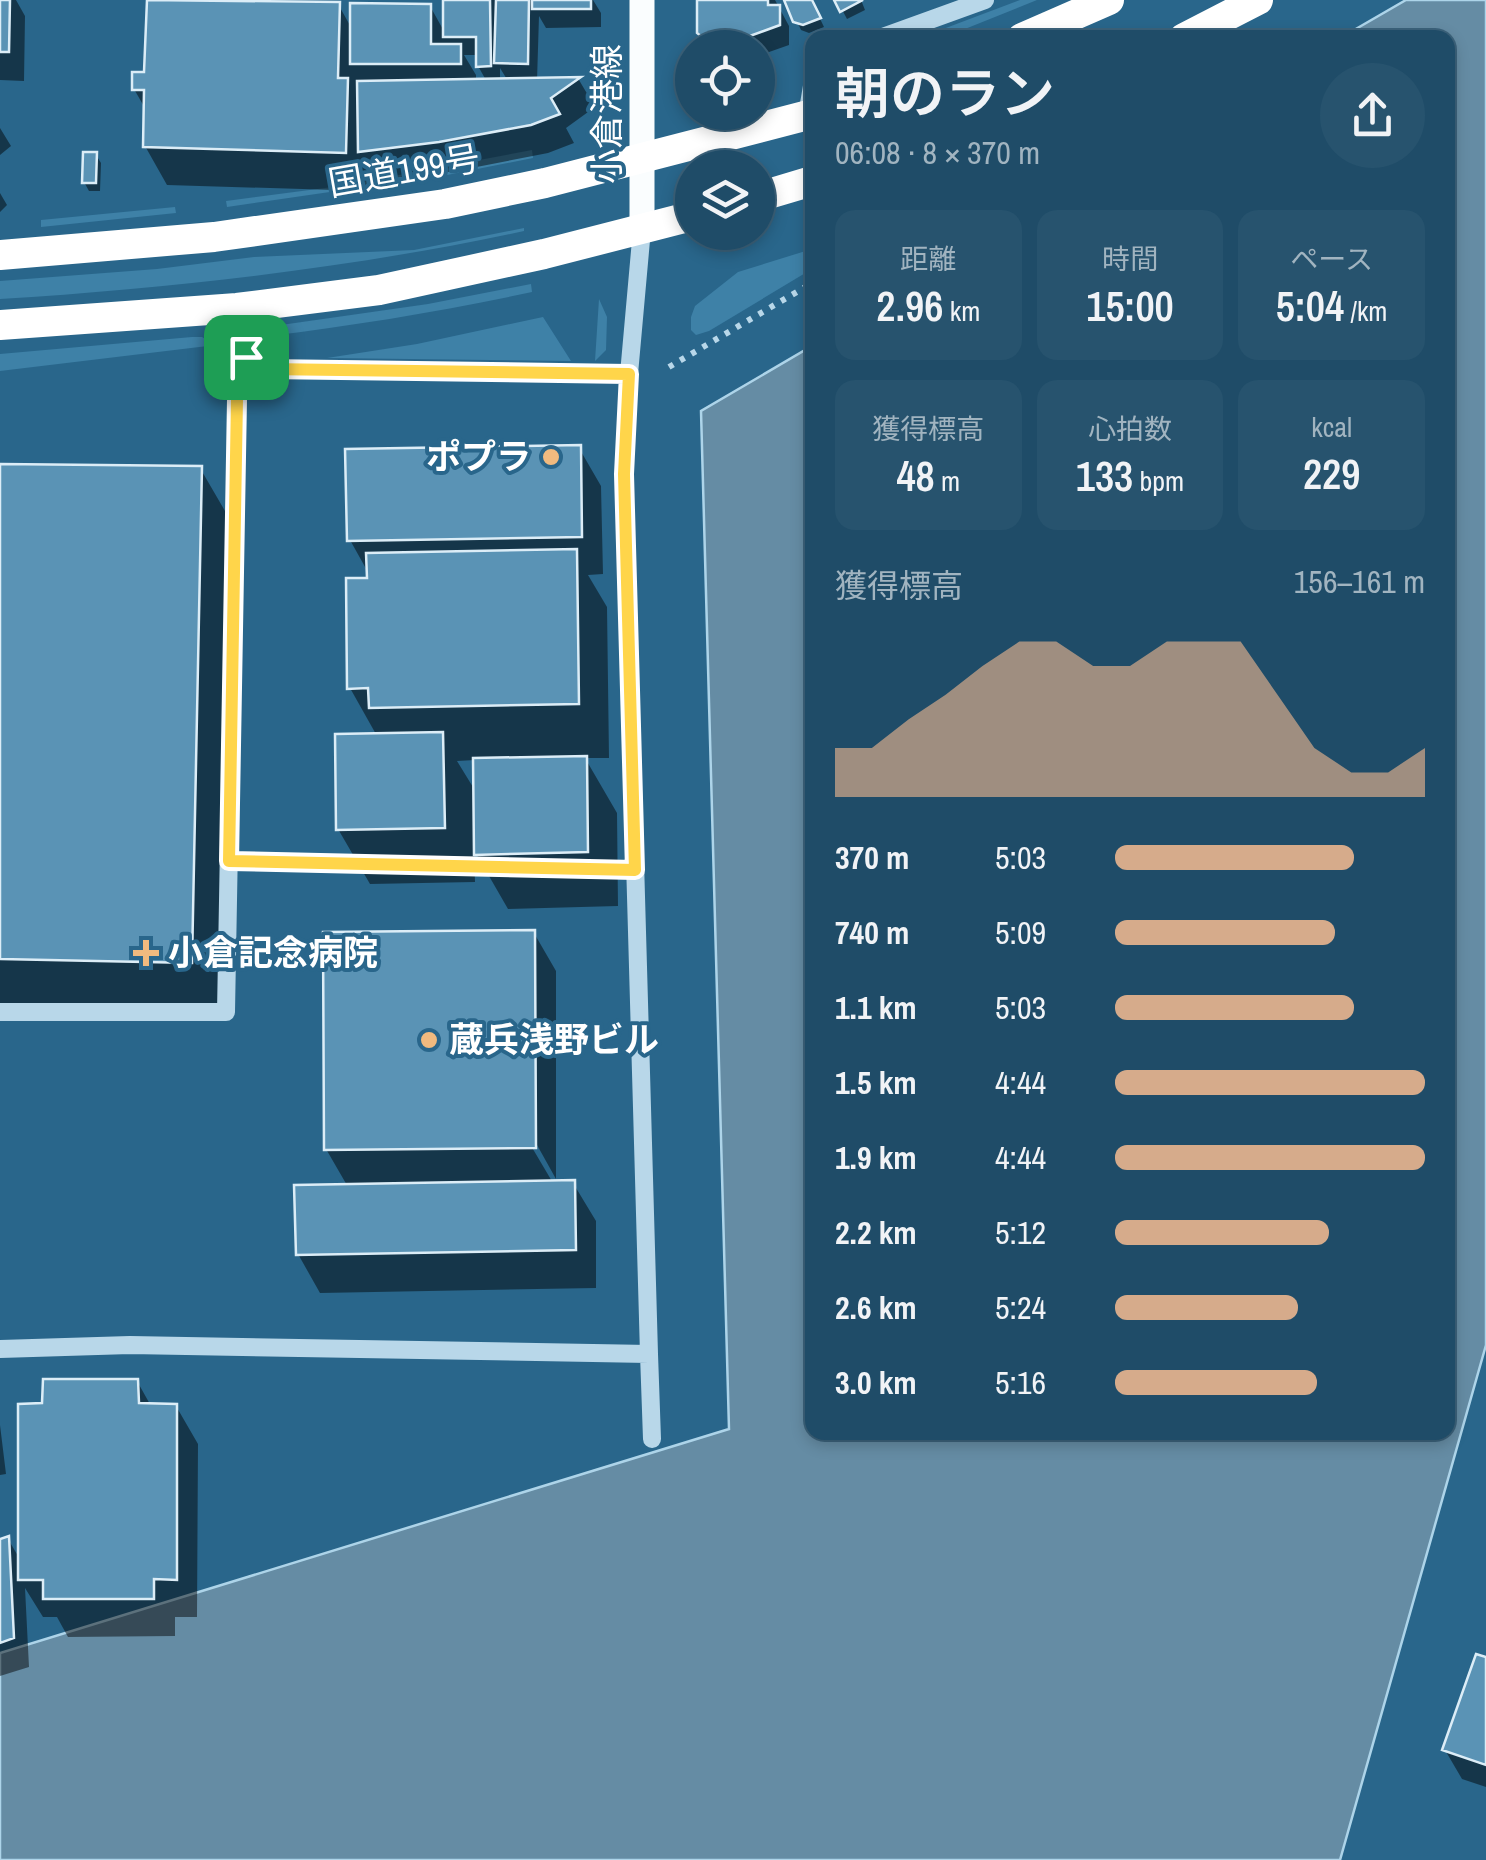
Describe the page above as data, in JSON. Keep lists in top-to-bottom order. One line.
{"streets":{"highway":["国道199号"],"main road":["小倉港線"]},"crossings":[["小倉港線","国道199号"]],"places":{"other":["ポプラ","蔵兵浅野ビル"],"health":["小倉記念病院"]},"page":{"heading":["朝のラン","06:08 · 8 × 370 m"],"stats":[["距離","2.96 km"],["時間","15:00"],["ペース","5:04 /km"],["獲得標高","48 m"],["心拍数","133 bpm"],["kcal","229"]],"chart":["獲得標高","156–161 m"],"list":[{"name":"370 m","note":"5:03"},{"name":"740 m","note":"5:09"},{"name":"1.1 km","note":"5:03"},{"name":"1.5 km","note":"4:44"},{"name":"1.9 km","note":"4:44"},{"name":"2.2 km","note":"5:12"},{"name":"2.6 km","note":"5:24"},{"name":"3.0 km","note":"5:16"}]}}
